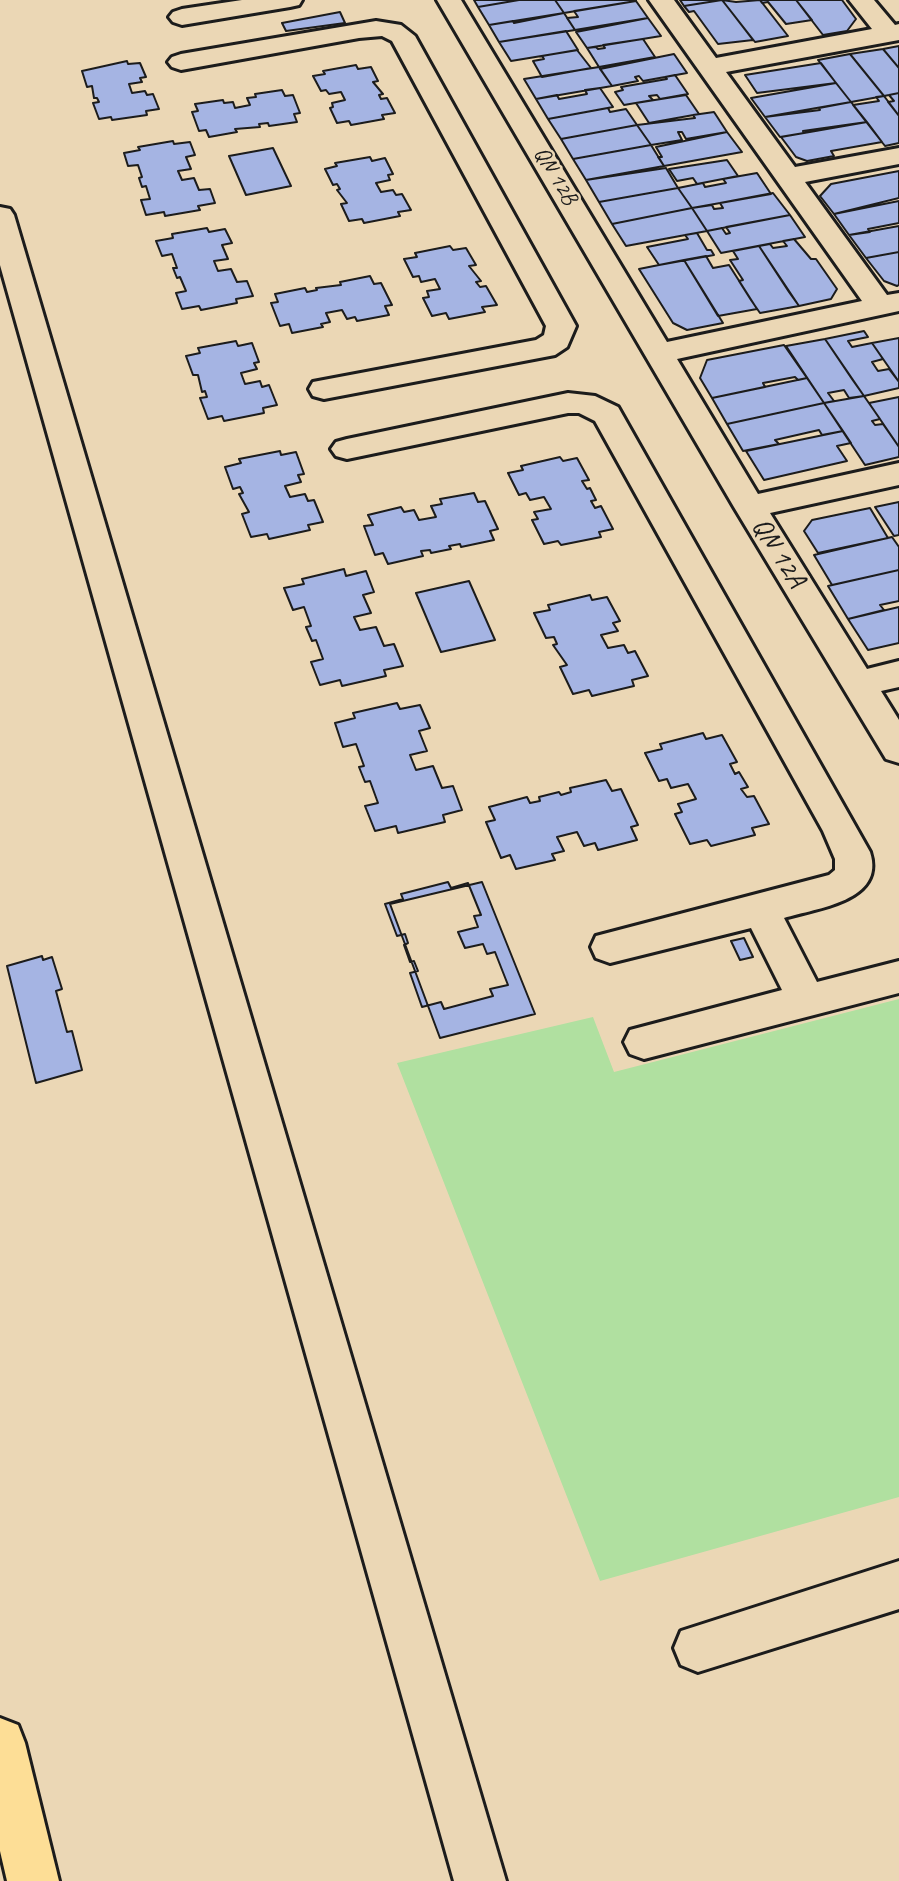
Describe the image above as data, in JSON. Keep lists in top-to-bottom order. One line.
{"streets":{"street":["QN 12B","QN 12A"]},"crossings":[["QN 12B","QN 12A"]]}
